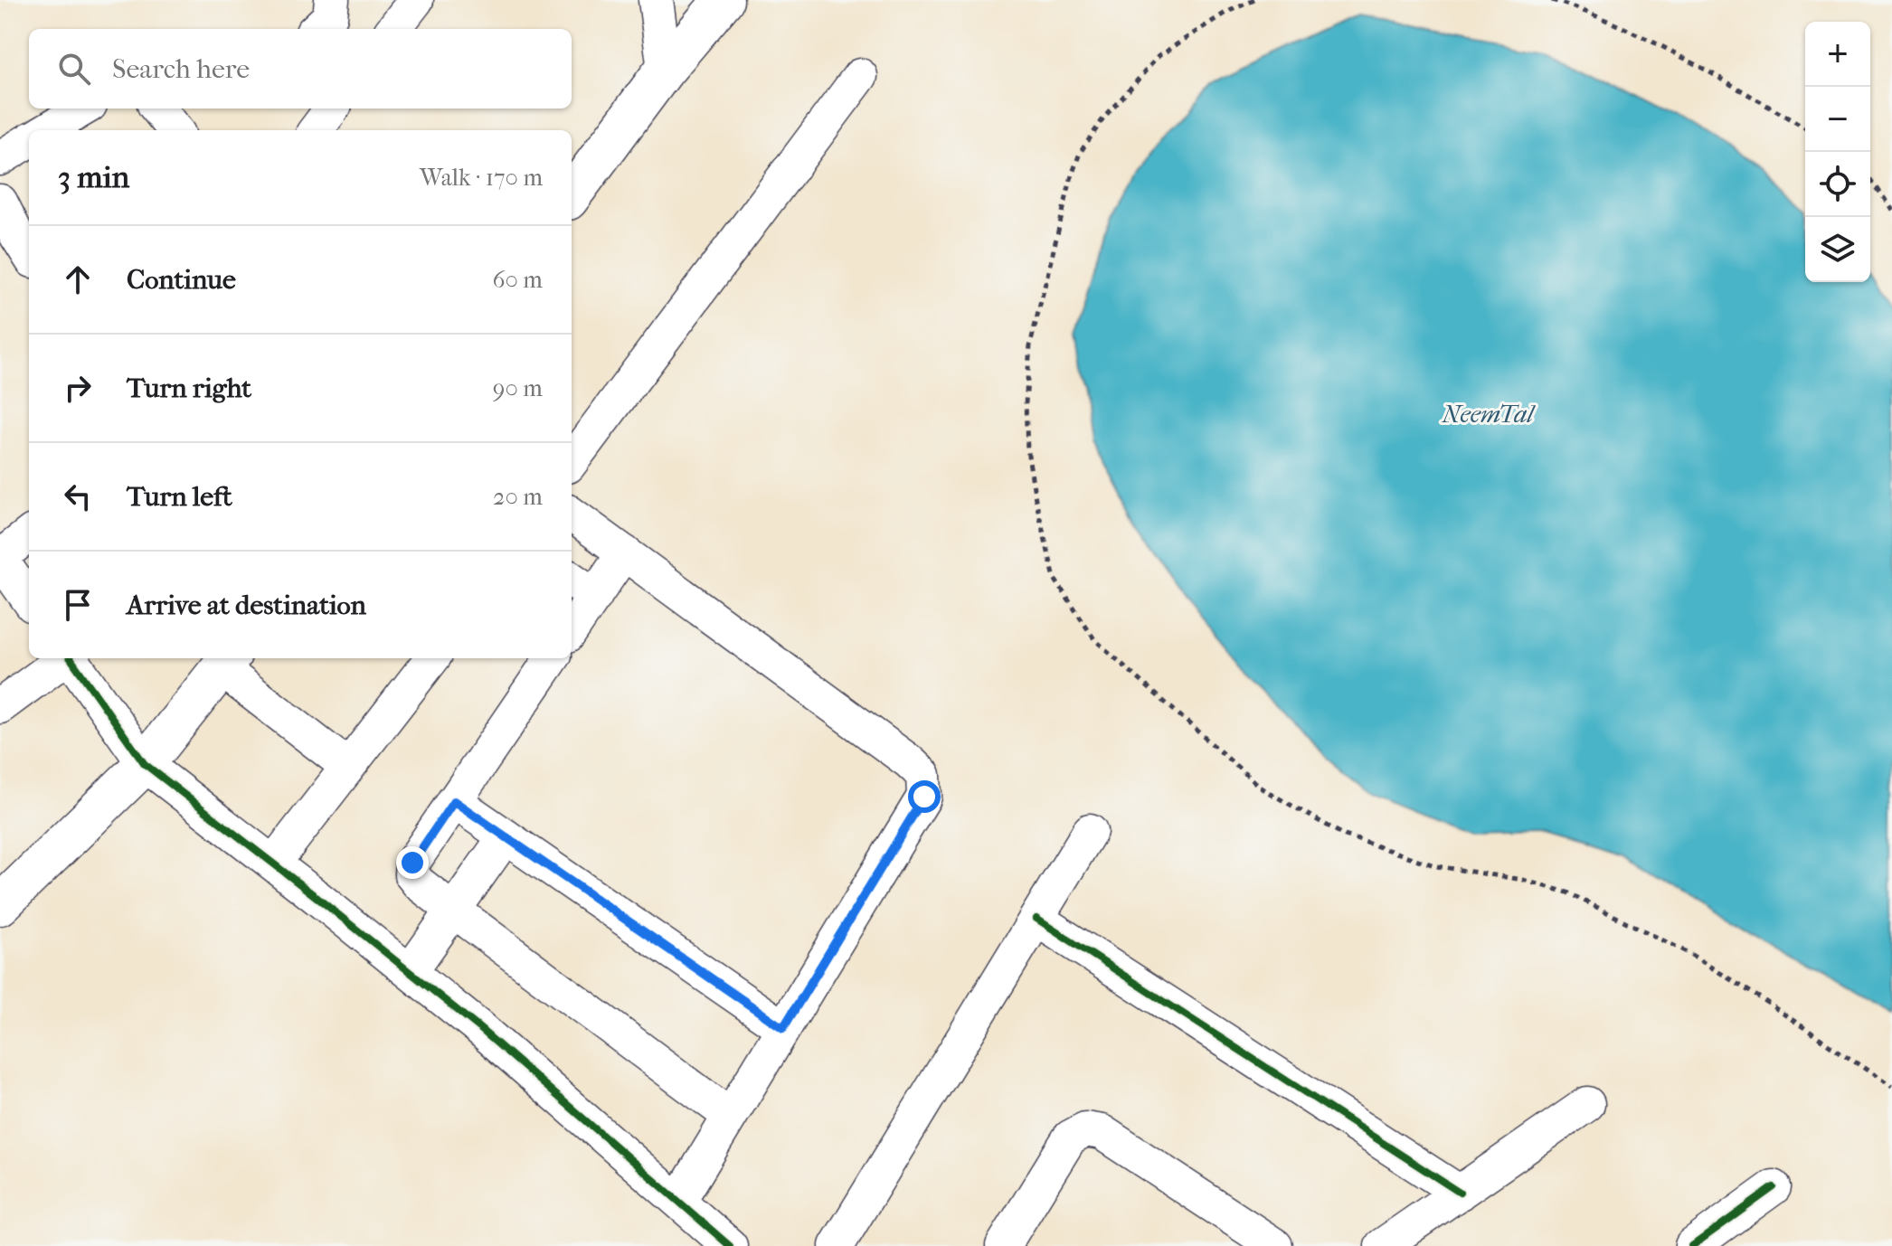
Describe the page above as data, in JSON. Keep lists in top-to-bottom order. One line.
{"water":["NeemTal"],"page":{"map_buttons":["+","−"],"search":"Search here","heading":["3 min","Walk · 170 m"],"list":[["Continue","60 m"],["Turn right","90 m"],["Turn left","20 m"],"Arrive at destination"]}}
